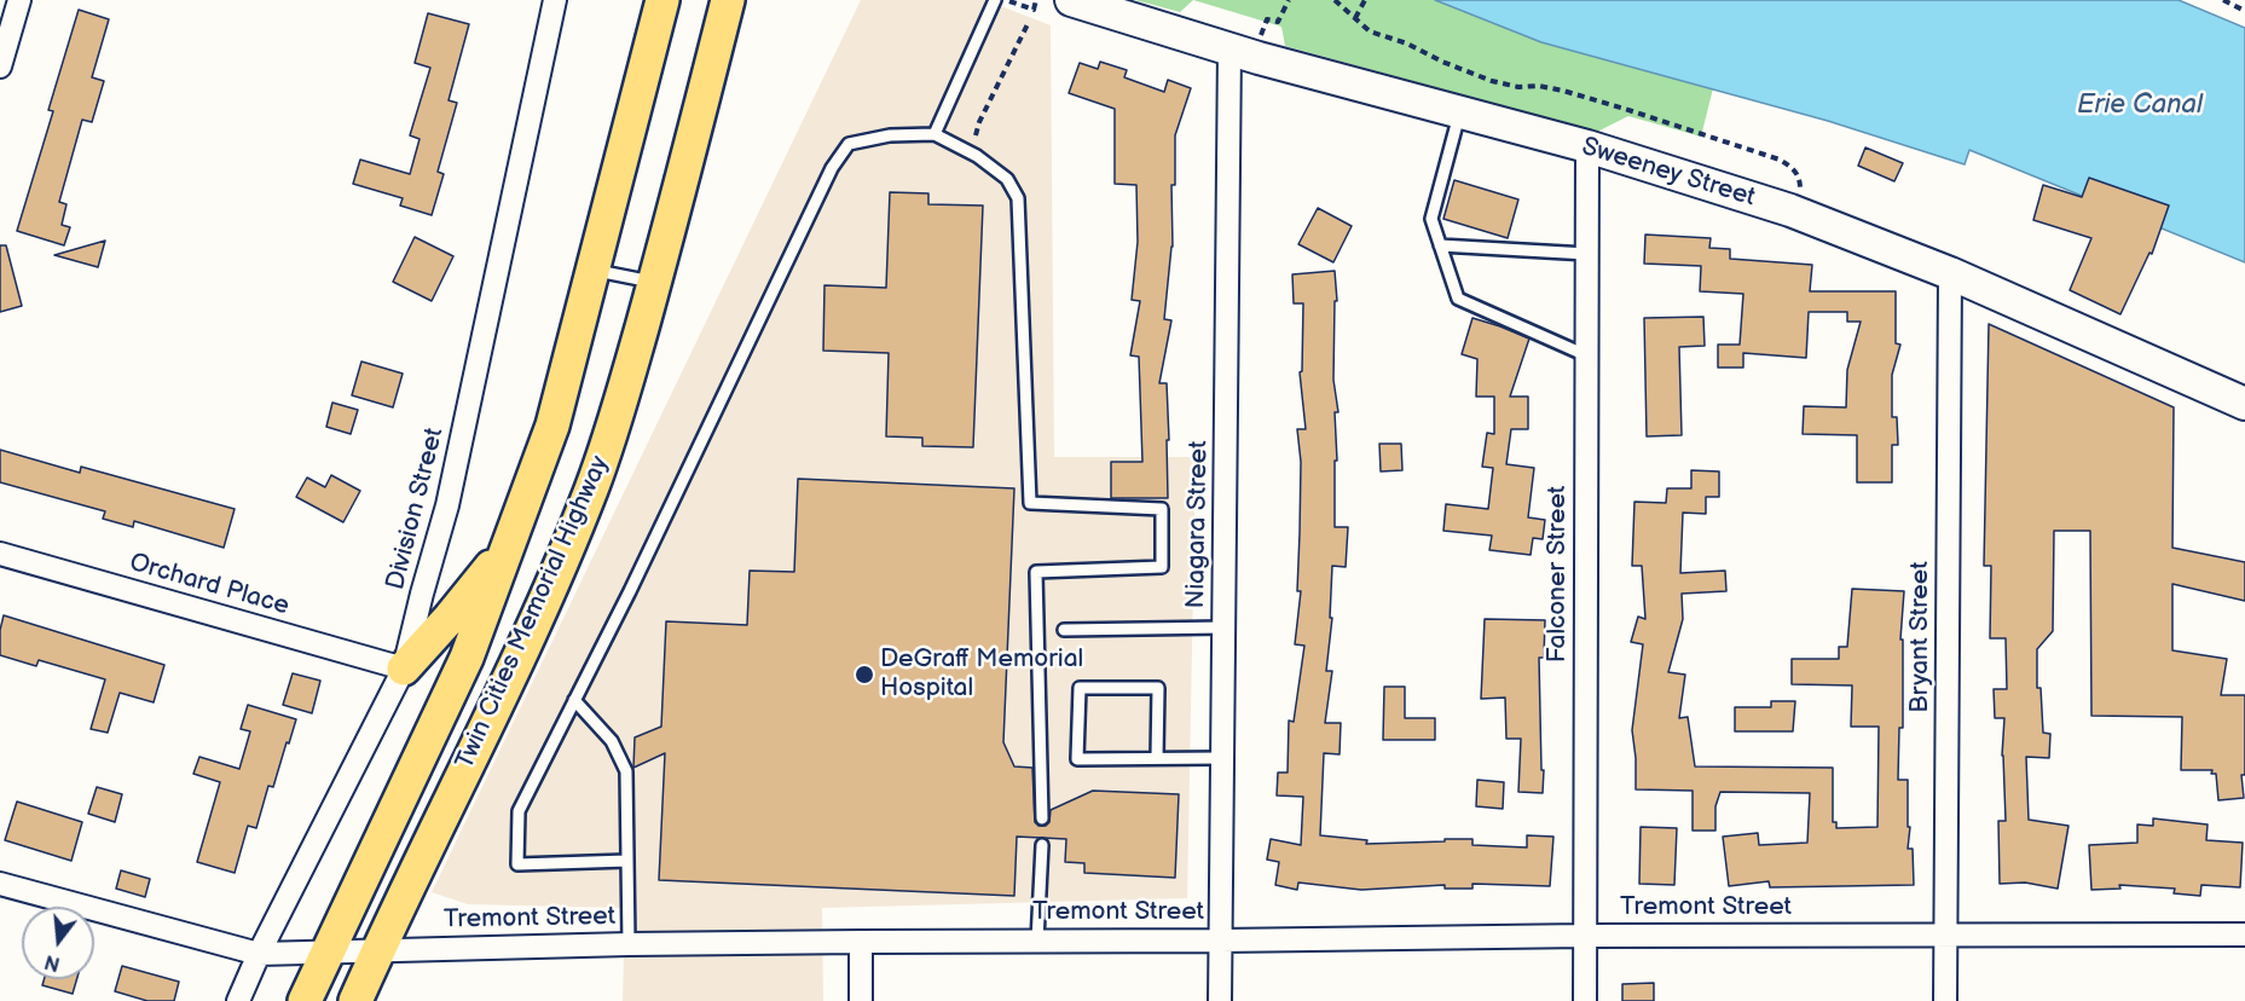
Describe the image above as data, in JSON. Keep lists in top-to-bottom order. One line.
{"streets":{"main road":["Twin Cities Memorial Highway"],"street":["Sweeney Street","Division Street","Niagara Street","Falconer Street","Orchard Place","Bryant Street","Tremont Street"]},"crossings":[["Sweeney Street","Niagara Street"],["Sweeney Street","Falconer Street"],["Sweeney Street","Bryant Street"],["Division Street","Orchard Place"],["Division Street","Tremont Street"],["Niagara Street","Tremont Street"],["Falconer Street","Tremont Street"],["Twin Cities Memorial Highway","Tremont Street"],["Bryant Street","Tremont Street"]],"water":["Erie Canal"],"places":["DeGraff Memorial Hospital"],"north":"bottom"}
